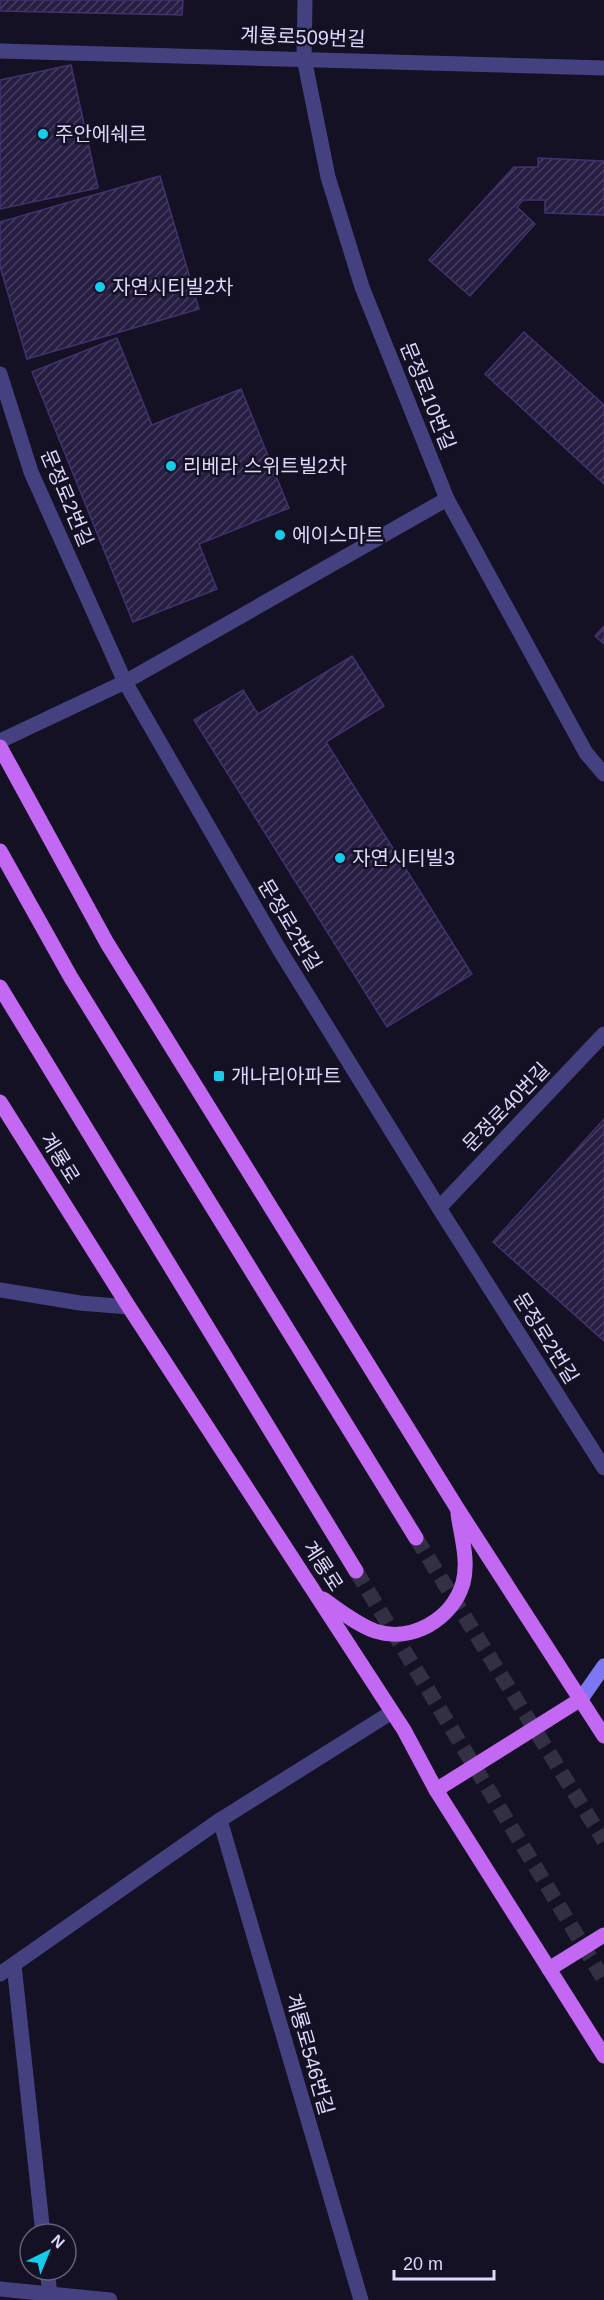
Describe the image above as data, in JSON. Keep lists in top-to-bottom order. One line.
{"streets":{"main road":["계룡로"],"street":["계룡로509번길","문정로10번길","문정로2번길","문정로40번길","계룡로546번길"]},"crossings":[["계룡로509번길","문정로10번길"],["문정로2번길","문정로40번길"]],"places":{"other":["주안에쉐르","자연시티빌2차","리베라 스위트빌2차","에이스마트","자연시티빌3"],"transit":["개나리아파트"]},"scale_bar":"20 m","north":"top right"}
